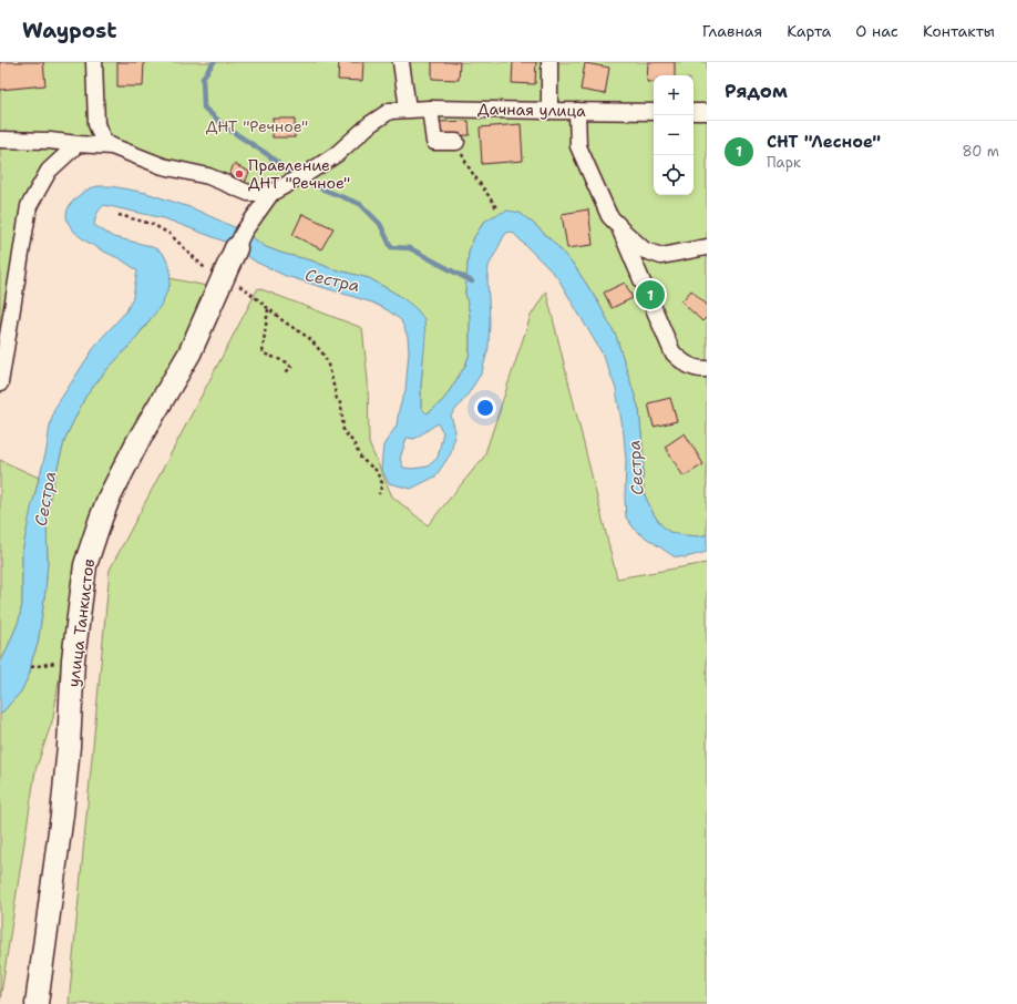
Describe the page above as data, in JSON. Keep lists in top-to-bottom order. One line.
{"streets":{"street":["Дачная улица","улица Танкистов"]},"water":["Сестра"],"parks":["ДНТ \"Речное\""],"places":["Правление ДНТ \"Речное\""],"page":{"header":"Waypost","nav":["Главная","Карта","О нас","Контакты"],"heading":"Рядом","map_buttons":["+","−"],"list":[{"mark":"1","name":"СНТ \"Лесное\"","note":"Парк","value":"80 m"}],"pins":"1"}}
